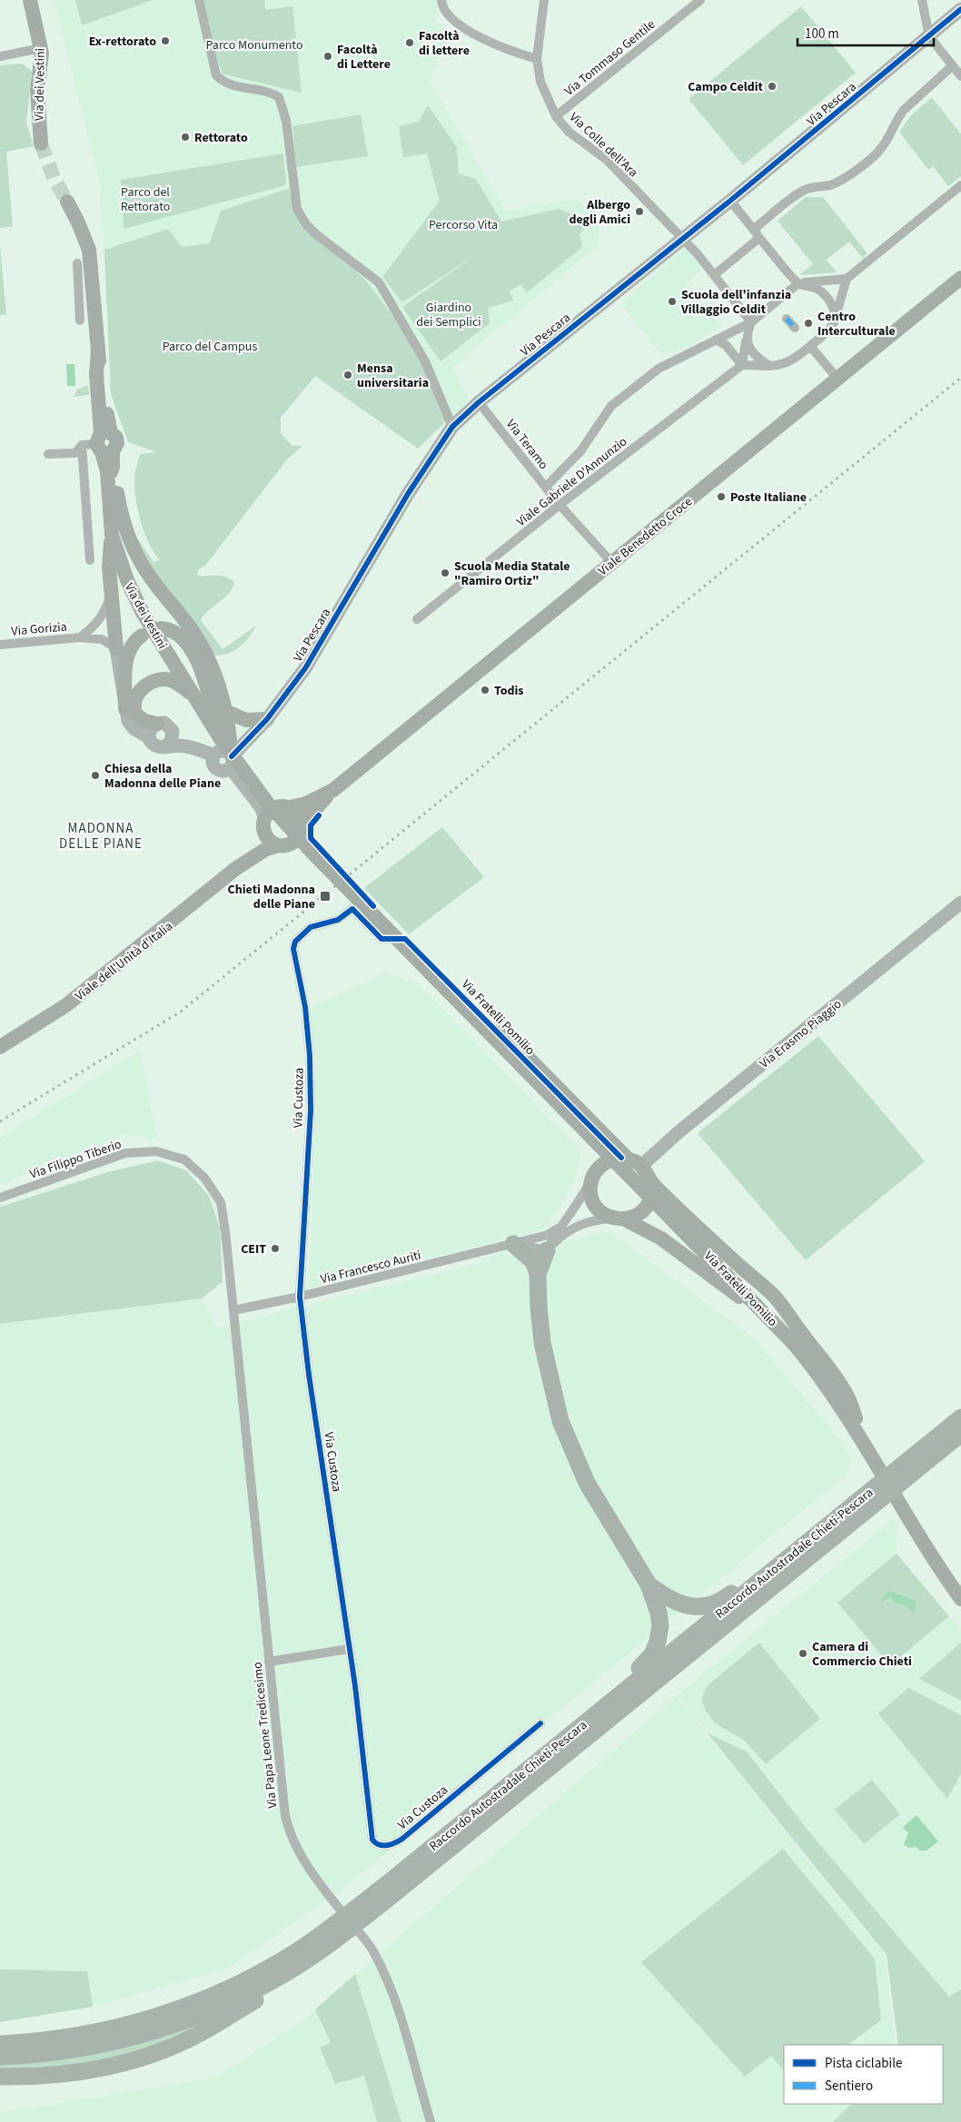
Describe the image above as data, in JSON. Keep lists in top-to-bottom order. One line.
{"streets":{"highway":["Raccordo Autostradale Chieti-Pescara"],"main road":["Via dei Vestini","Viale Benedetto Croce","Viale dell'Unità d'Italia","Via Fratelli Pomilio"],"street":["Via Tommaso Gentile","Via Pescara","Via Colle dell'Ara","Via Teramo","Viale Gabriele D'Annunzio","Via Gorizia","Via Erasmo Piaggio","Via Custoza","Via Filippo Tiberio","Via Francesco Auriti","Via Papa Leone Tredicesimo"]},"crossings":[["Via Tommaso Gentile","Via Colle dell'Ara"],["Via dei Vestini","Via Fratelli Pomilio"],["Via Pescara","Via Colle dell'Ara"],["Via Pescara","Via Teramo"],["Via Teramo","Viale Gabriele D'Annunzio"],["Via Teramo","Viale Benedetto Croce"],["Via Fratelli Pomilio","Via Erasmo Piaggio"],["Via Fratelli Pomilio","Via Custoza"],["Via Custoza","Via Francesco Auriti"],["Via Filippo Tiberio","Via Francesco Auriti"],["Via Filippo Tiberio","Via Papa Leone Tredicesimo"],["Via Francesco Auriti","Via Papa Leone Tredicesimo"]],"districts":["MADONNA DELLE PIANE"],"parks":["Parco Monumento","Parco del Rettorato","Percorso Vita","Giardino dei Semplici","Parco del Campus"],"places":{"other":["Ex-rettorato","Facoltà di lettere","Facoltà di Lettere","Campo Celdit","Rettorato","Albergo degli Amici","Scuola dell'infanzia Villaggio Celdit","Centro Interculturale","Mensa universitaria","Poste Italiane","Scuola Media Statale \"Ramiro Ortiz\"","Todis","Chiesa della Madonna delle Piane","CEIT","Camera di Commercio Chieti"],"transit":["Chieti Madonna delle Piane"]},"legend":["Pista ciclabile","Sentiero"],"scale_bar":"100 m"}
